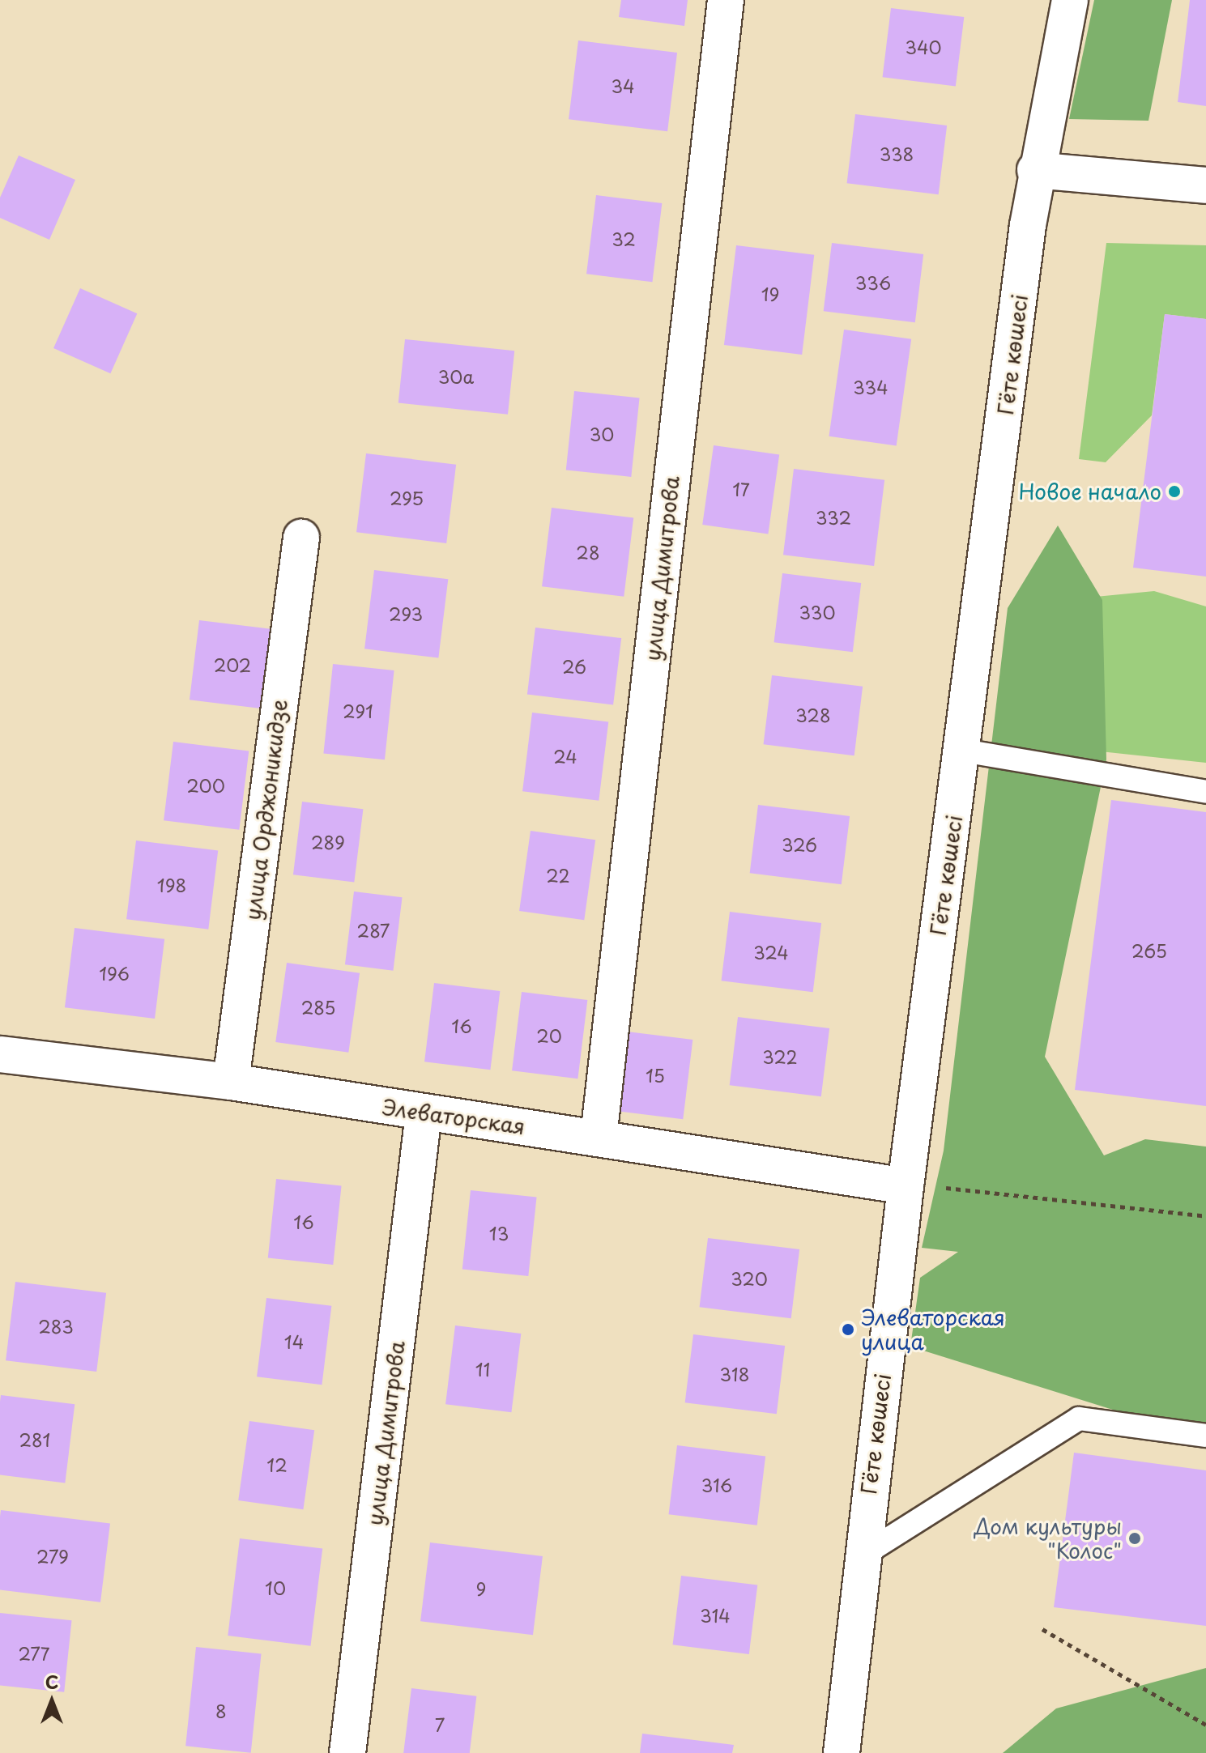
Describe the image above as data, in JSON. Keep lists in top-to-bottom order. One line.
{"streets":{"street":["Гёте көшесі","улица Димитрова","улица Орджоникидзе","Элеваторская"]},"crossings":[["Гёте көшесі","Элеваторская"],["улица Димитрова","Элеваторская"],["улица Орджоникидзе","Элеваторская"]],"places":["Новое начало","Элеваторская улица","Дом культуры \"Колос\""],"house_numbers":["340","34","338","32","336","19","30а","334","30","17","295","332","28","330","293","202","26","291","328","24","200","289","326","22","198","287","265","324","196","285","16","20","322","15","16","13","320","283","14","11","318","281","12","316","279","10","9","314","277","8","7"],"north":"top"}
